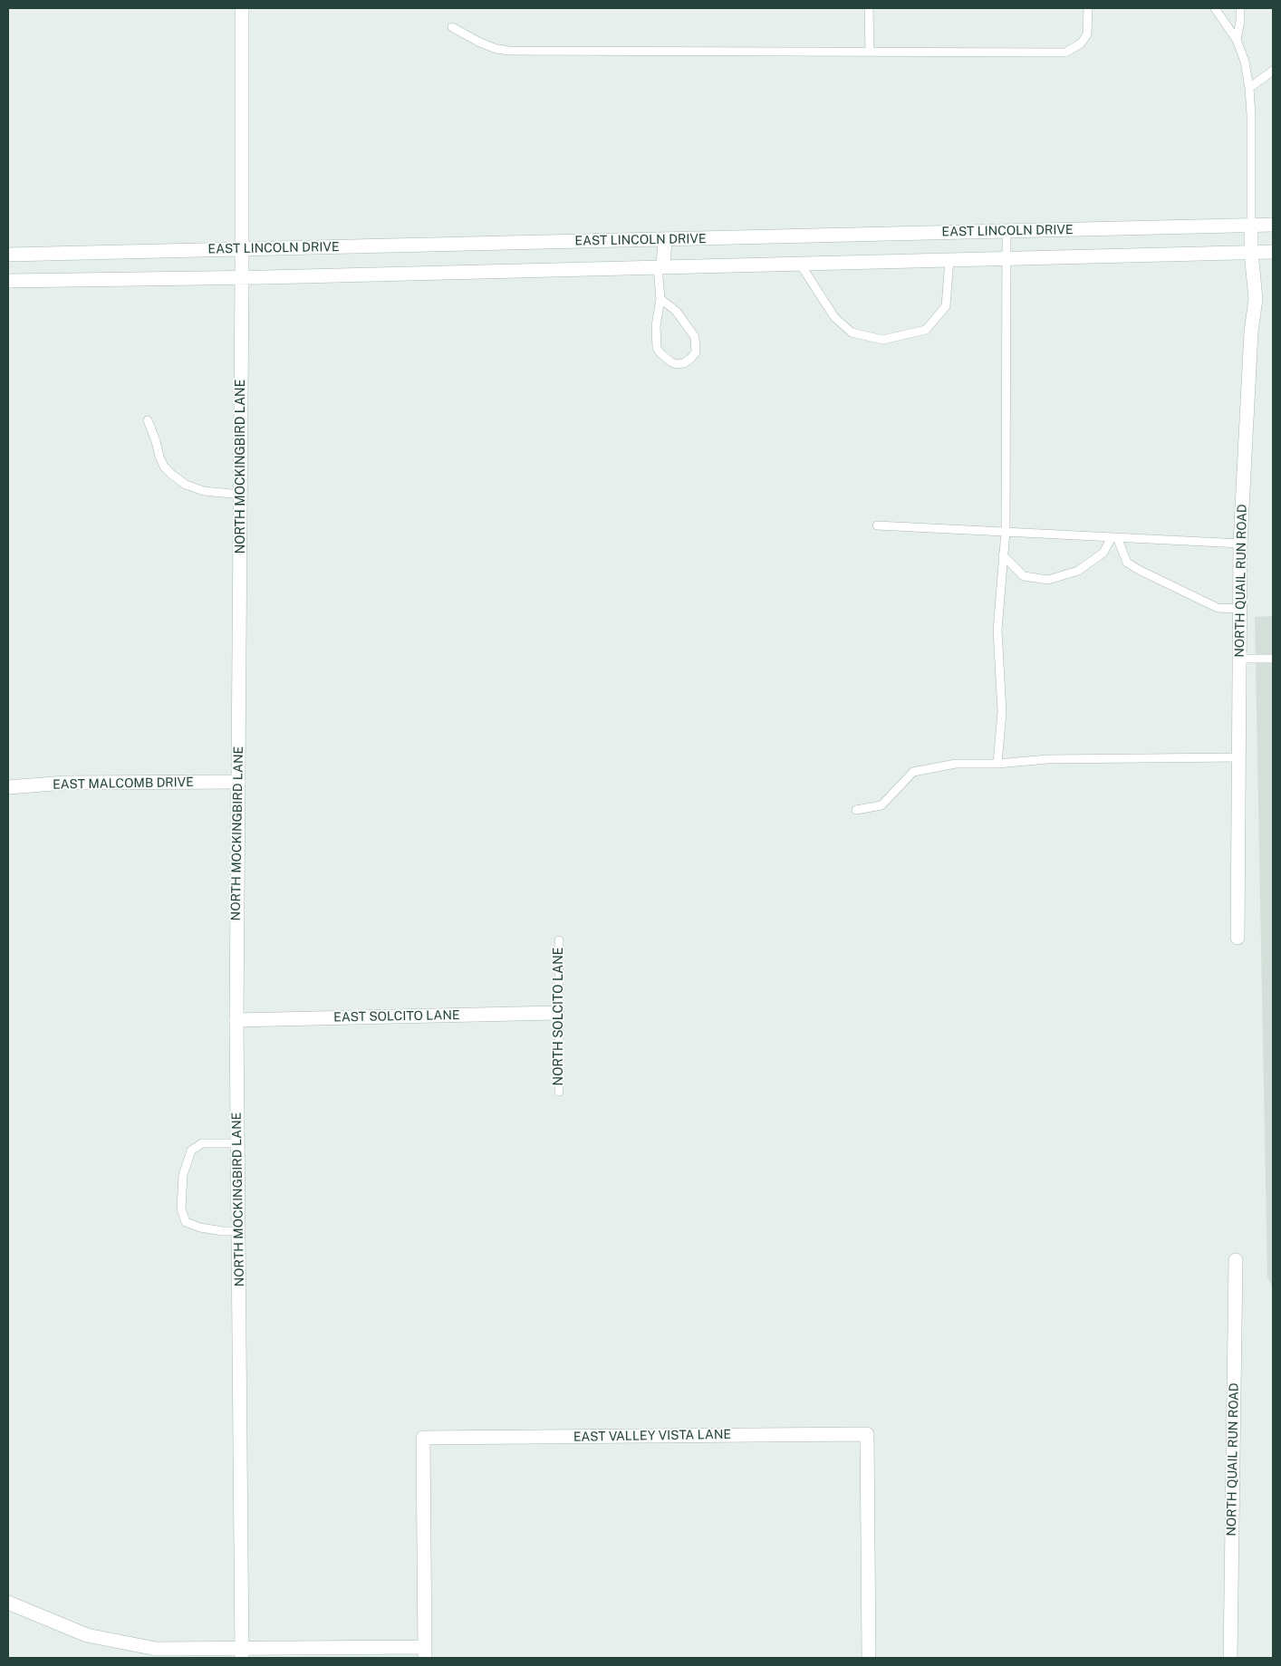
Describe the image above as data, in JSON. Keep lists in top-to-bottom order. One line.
{"streets":{"street":["EAST LINCOLN DRIVE","NORTH MOCKINGBIRD LANE","NORTH QUAIL RUN ROAD","EAST MALCOMB DRIVE","EAST SOLCITO LANE","EAST VALLEY VISTA LANE"],"lane":["NORTH SOLCITO LANE"]},"crossings":[["EAST LINCOLN DRIVE","NORTH MOCKINGBIRD LANE"],["EAST LINCOLN DRIVE","NORTH QUAIL RUN ROAD"],["NORTH MOCKINGBIRD LANE","EAST MALCOMB DRIVE"],["NORTH MOCKINGBIRD LANE","EAST SOLCITO LANE"],["NORTH MOCKINGBIRD LANE","EAST VALLEY VISTA LANE"],["EAST SOLCITO LANE","NORTH SOLCITO LANE"]]}
